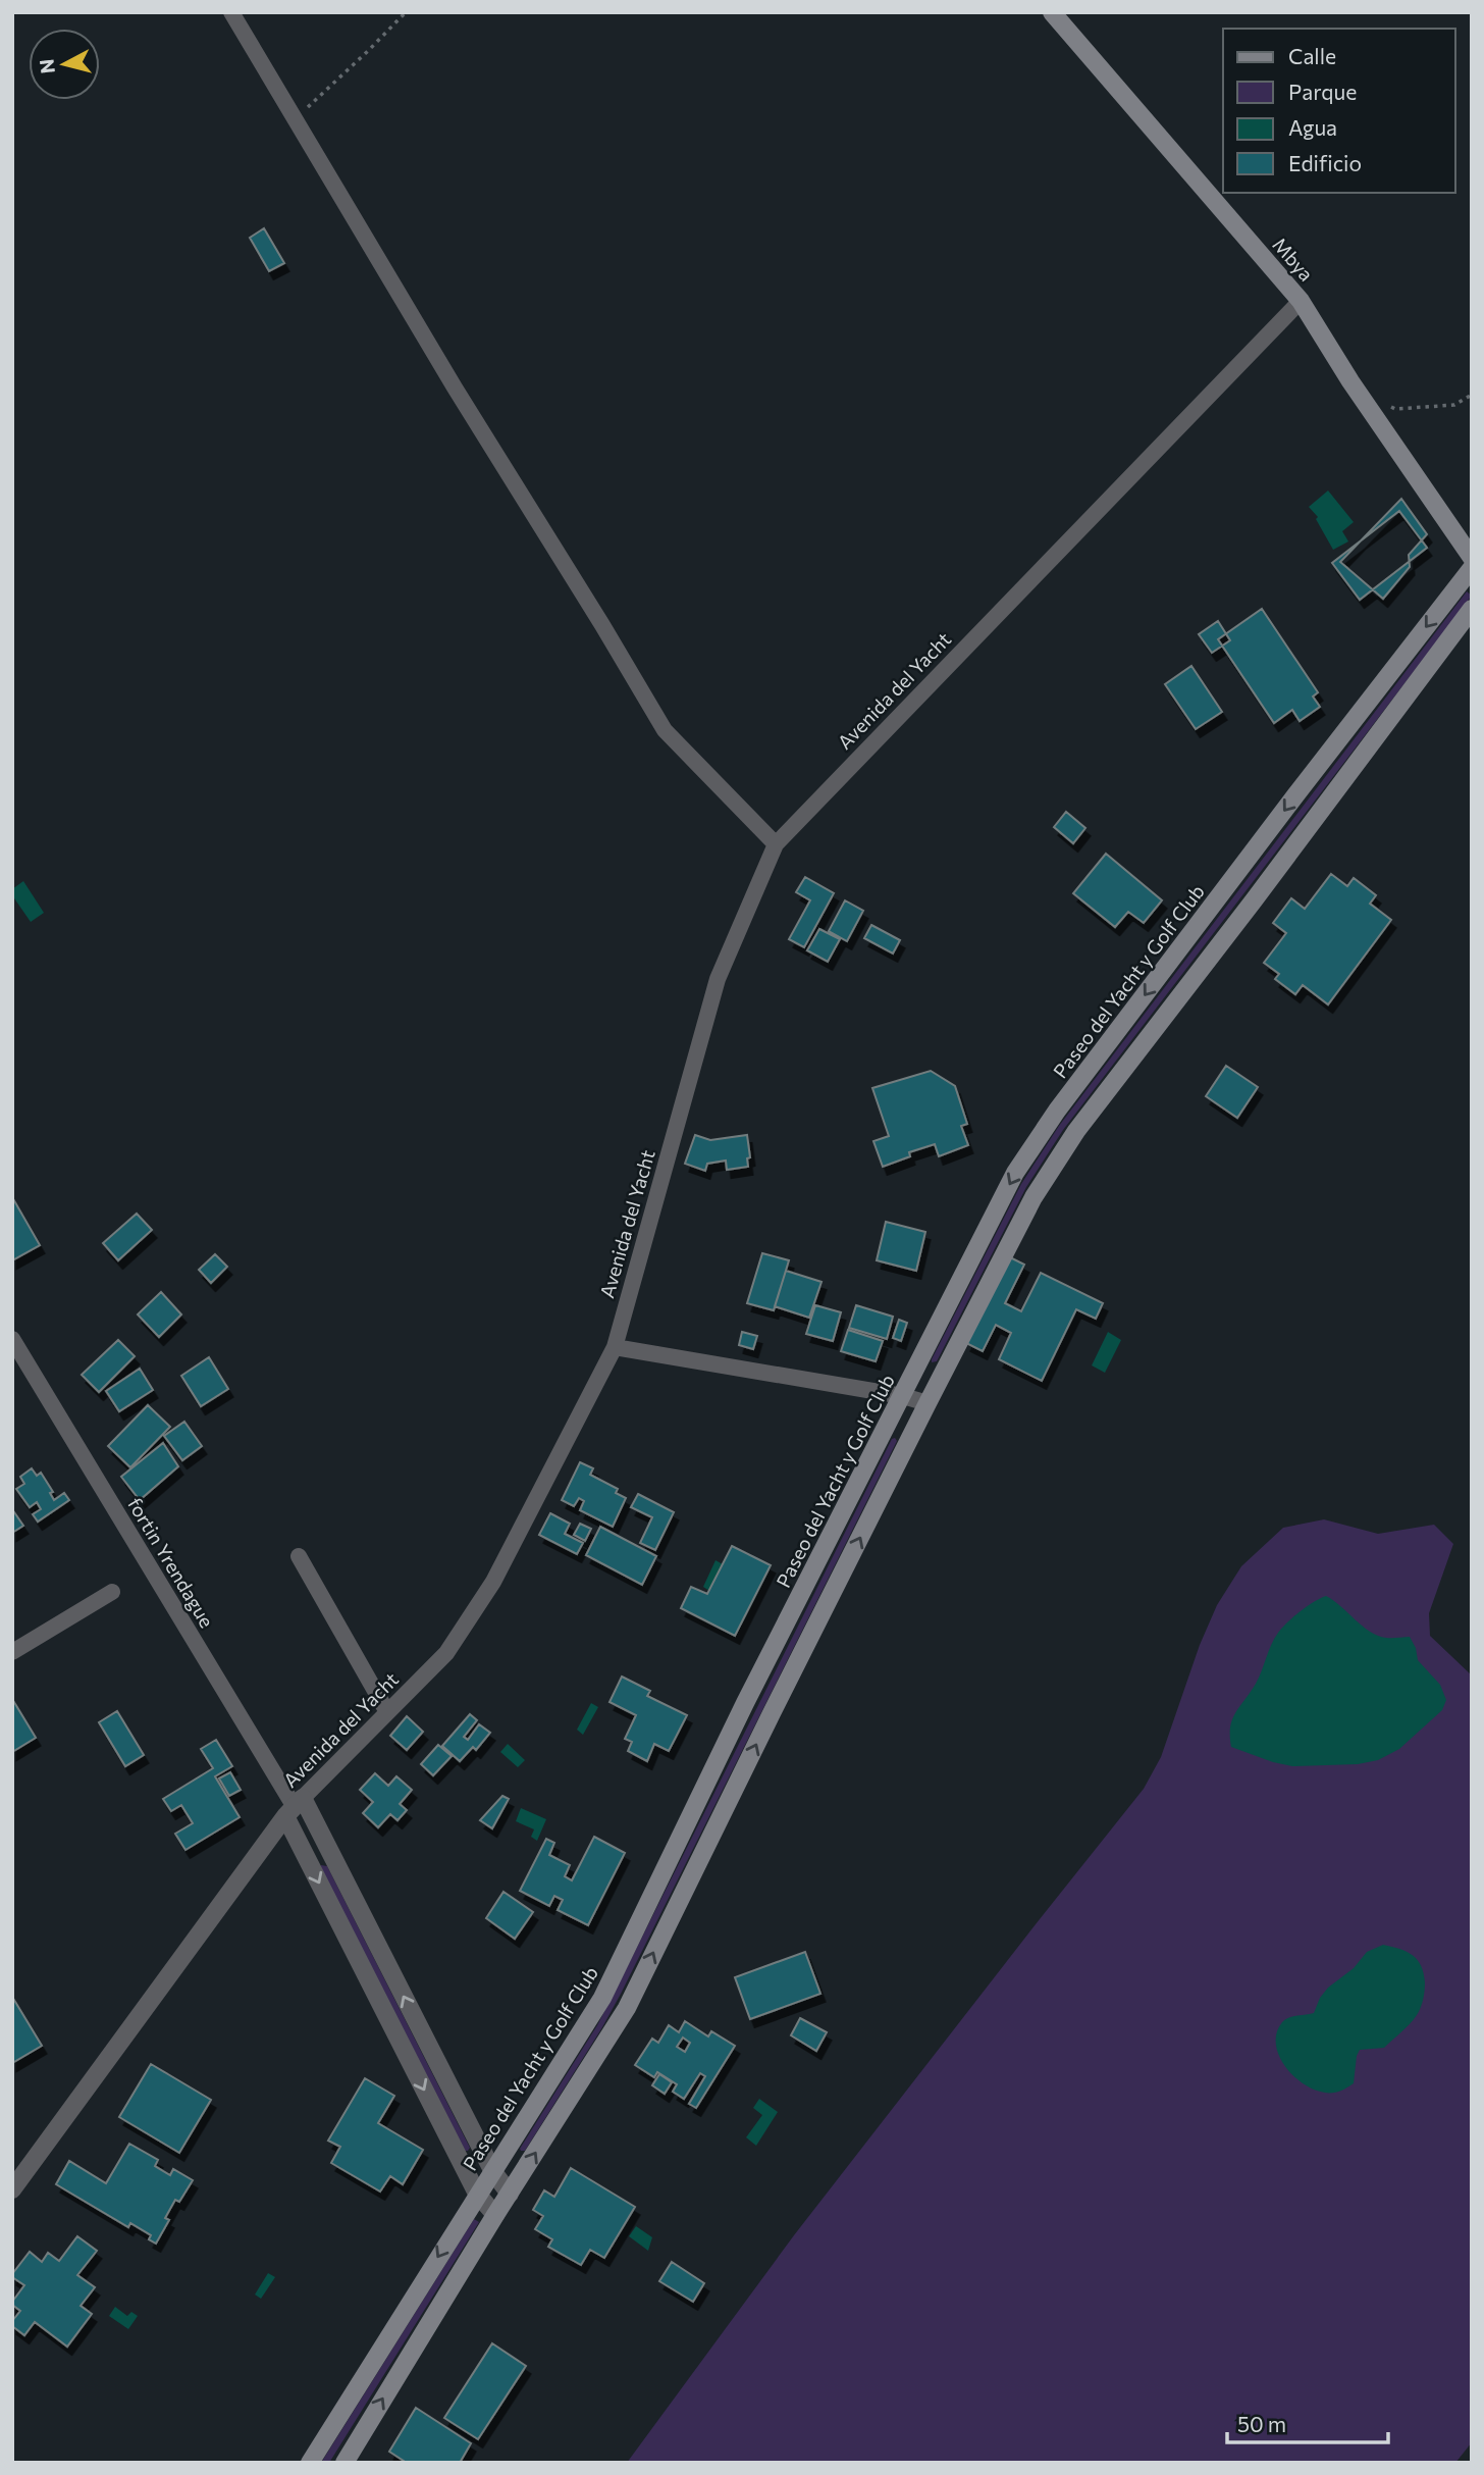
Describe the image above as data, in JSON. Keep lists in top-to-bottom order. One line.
{"streets":{"main road":["Mbya","Paseo del Yacht y Golf Club"],"street":["Avenida del Yacht","fortin Yrendague"]},"crossings":[["Mbya","Avenida del Yacht"],["Avenida del Yacht","fortin Yrendague"],["Paseo del Yacht y Golf Club","fortin Yrendague"]],"legend":["Calle","Parque","Agua","Edificio"],"scale_bar":"50 m","north":"left"}
